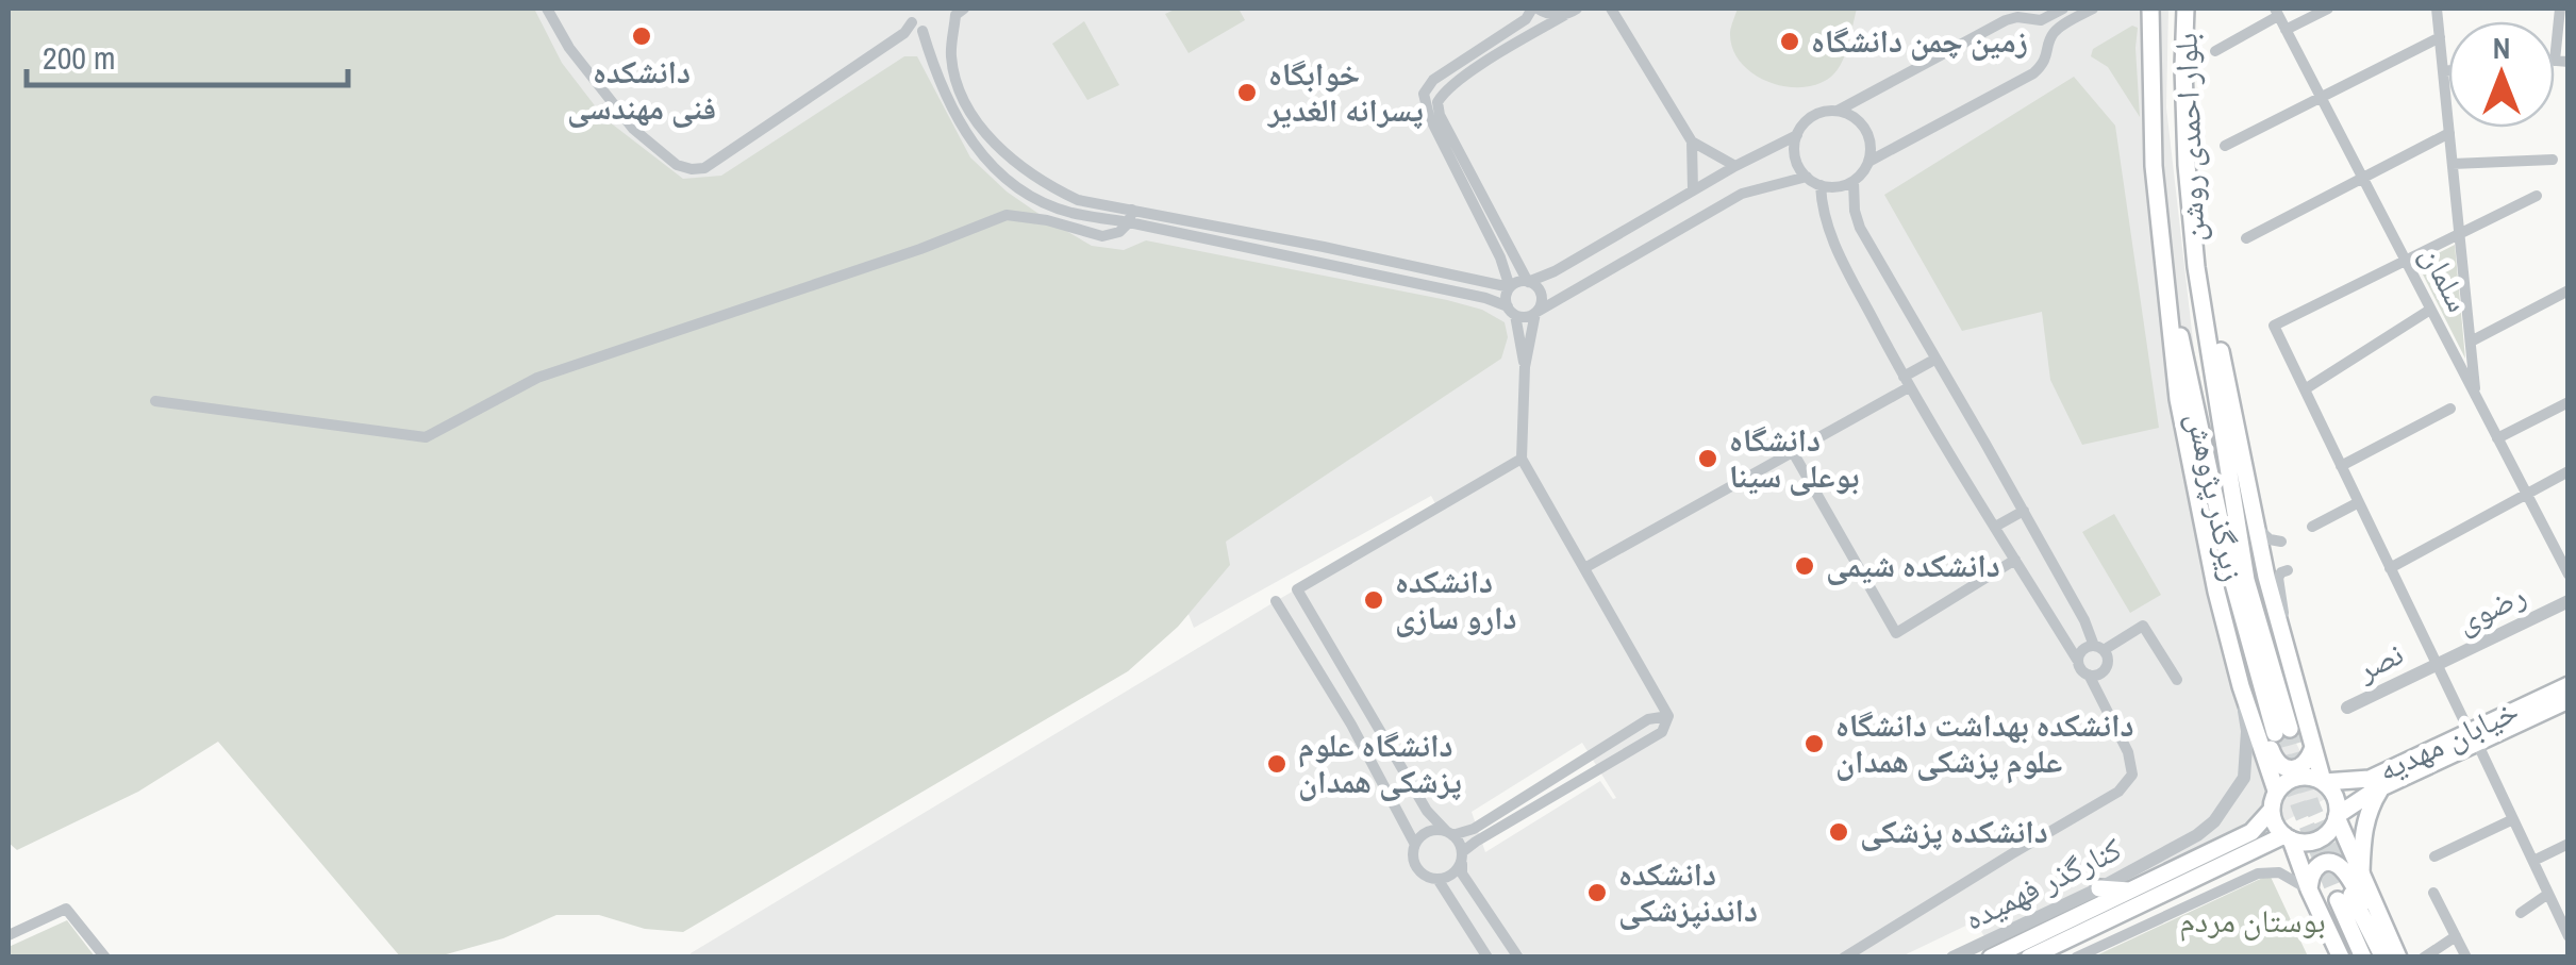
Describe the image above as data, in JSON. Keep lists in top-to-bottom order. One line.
{"streets":{"main road":["بلوار احمدی روشن","زیرگذر پژوهش","خیابان مهدیه"],"street":["سلمان","رضوی","نصر","کنارگذر فهمیده"]},"crossings":[["بلوار احمدی روشن","زیرگذر پژوهش"],["رضوی","نصر"]],"parks":["بوستان مردم"],"places":["دانشکده فنی مهندسی","زمین چمن دانشگاه","خوابگاه پسرانه الغدیر","دانشگاه بوعلی سینا","دانشکده شیمی","دانشکده دارو سازی","دانشکده بهداشت دانشگاه علوم پزشکی همدان","دانشگاه علوم پزشکی همدان","دانشکده پزشکی","دانشکده داندنپزشکی"],"scale_bar":"200 m","north":"top"}
